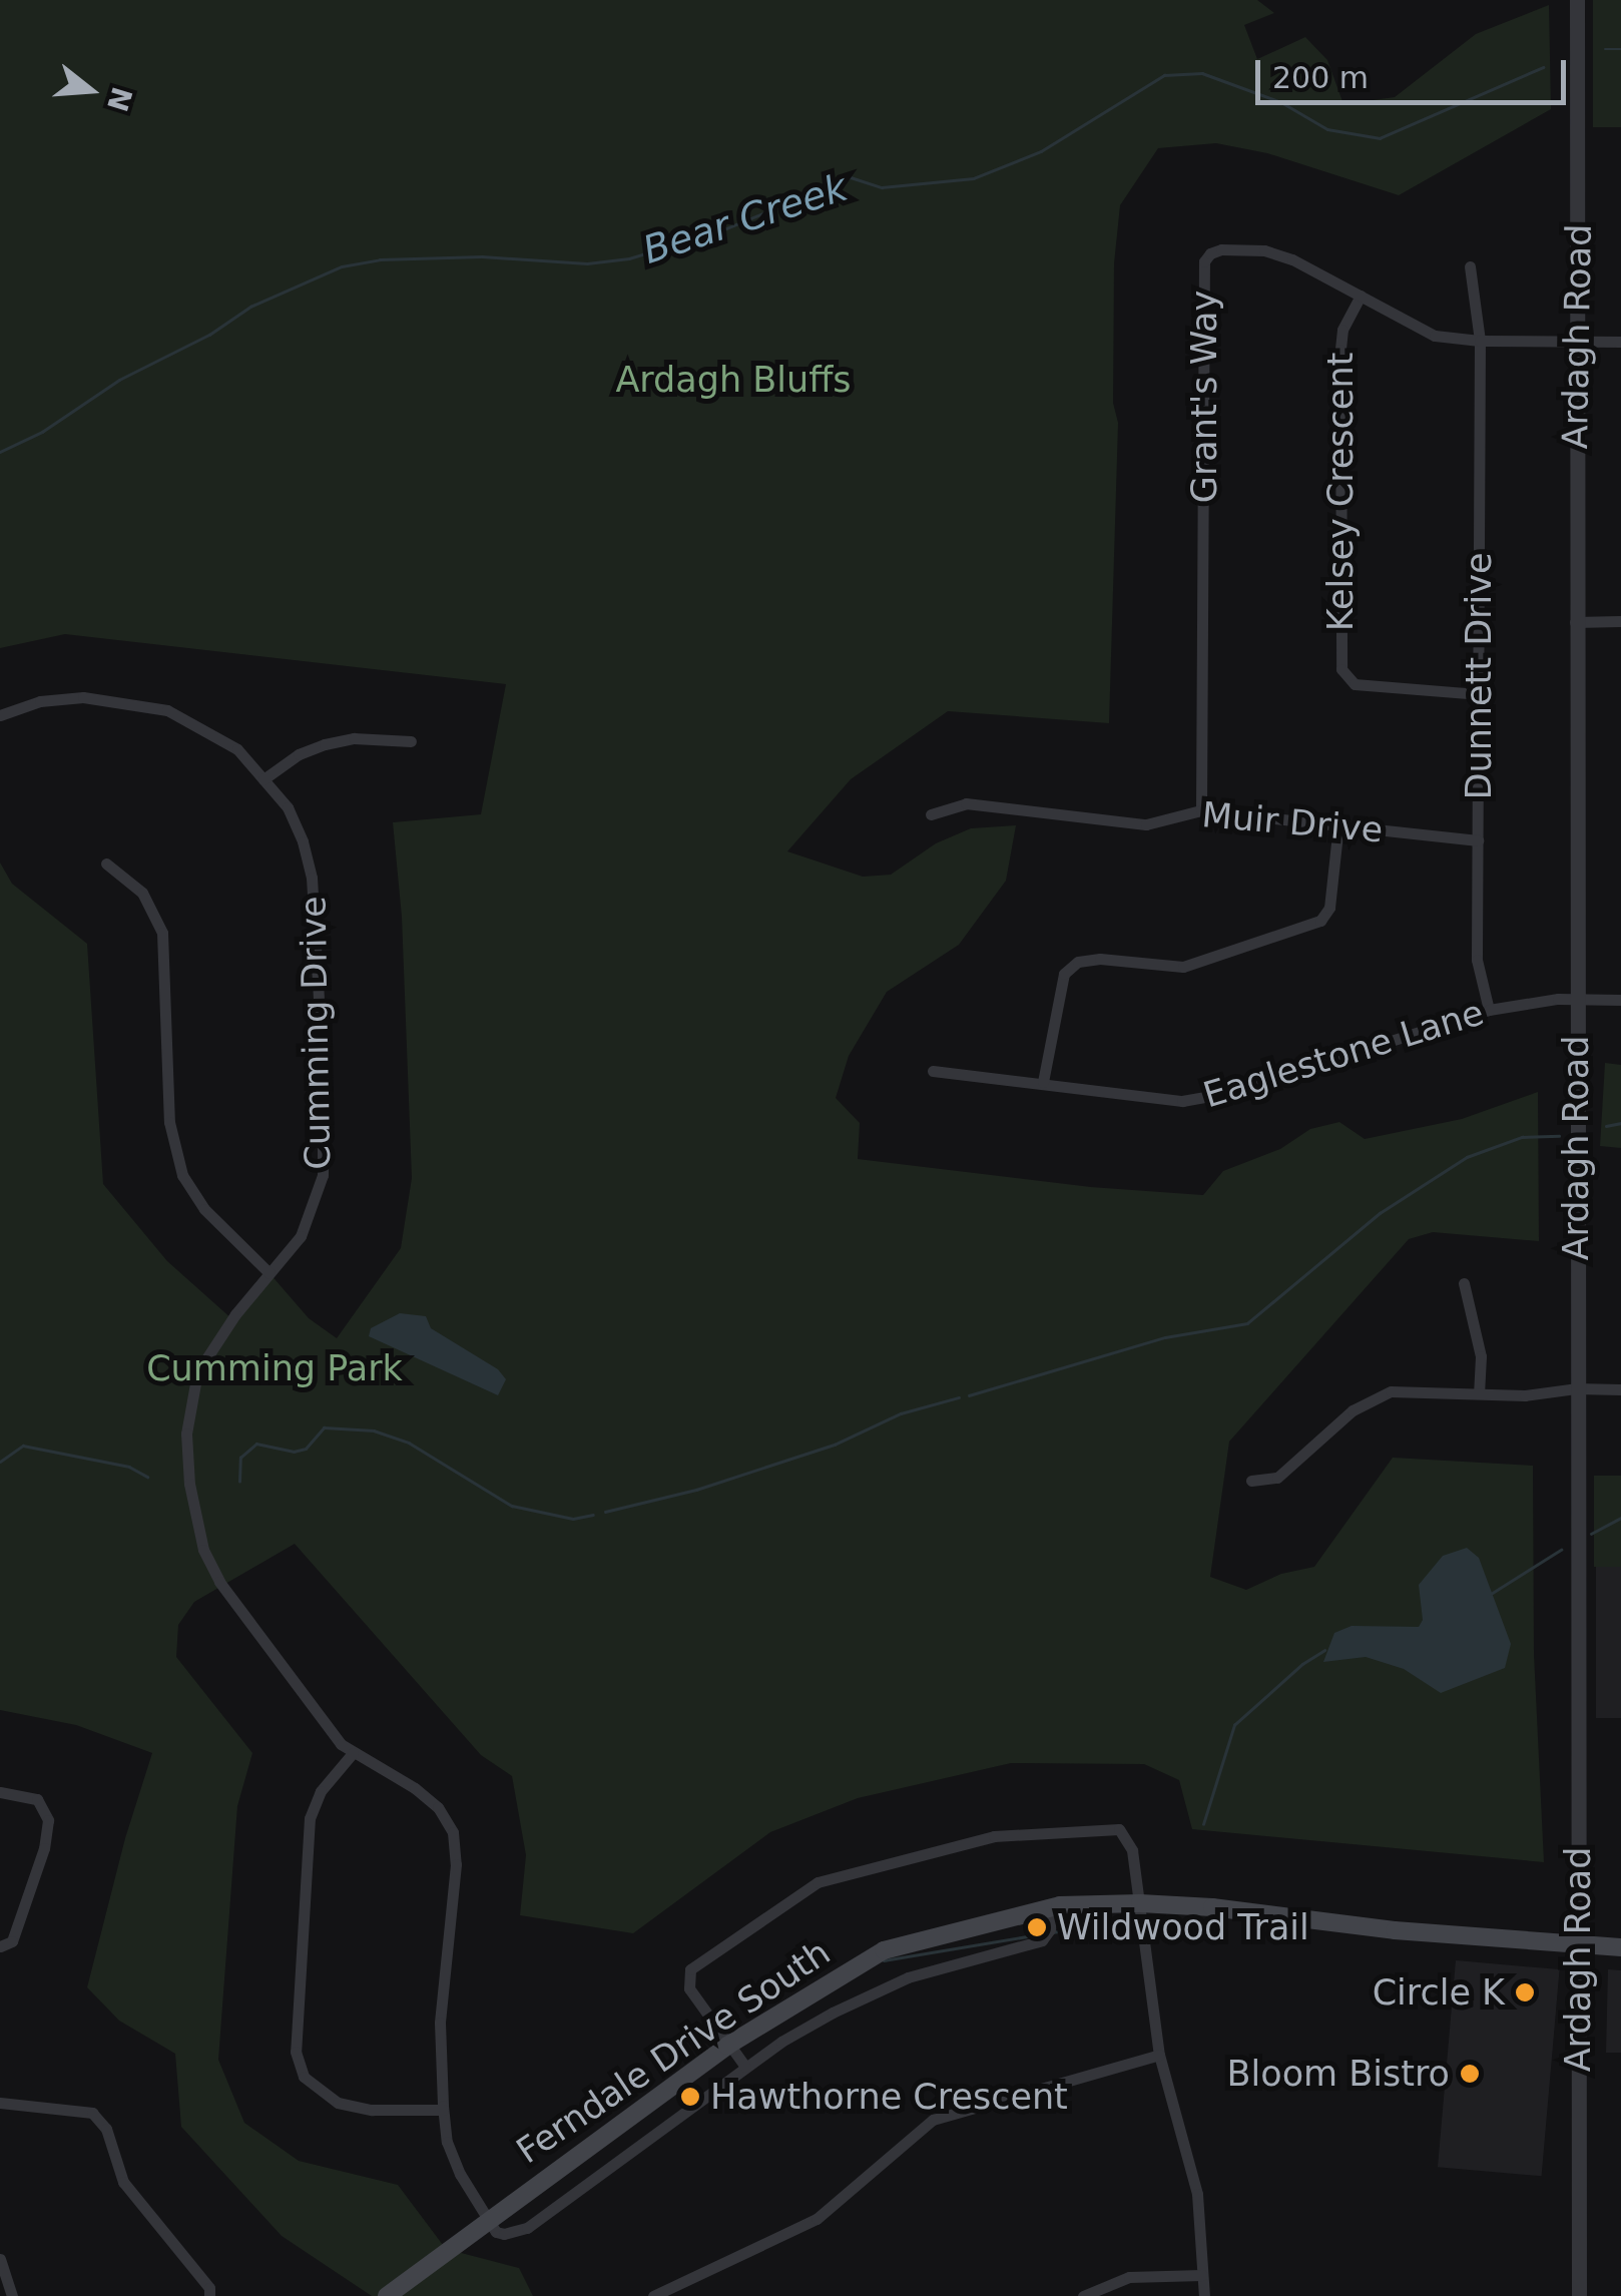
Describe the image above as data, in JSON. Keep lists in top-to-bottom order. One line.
{"streets":{"main road":["Ferndale Drive South"],"street":["Ardagh Road","Grant's Way","Kelsey Crescent","Dunnett Drive","Muir Drive","Cumming Drive","Eaglestone Lane"]},"crossings":[["Ardagh Road","Grant's Way"],["Ardagh Road","Eaglestone Lane"],["Ardagh Road","Ferndale Drive South"],["Grant's Way","Kelsey Crescent"],["Grant's Way","Dunnett Drive"],["Grant's Way","Muir Drive"],["Kelsey Crescent","Dunnett Drive"],["Dunnett Drive","Muir Drive"],["Dunnett Drive","Eaglestone Lane"],["Cumming Drive","Ferndale Drive South"]],"water":["Bear Creek"],"parks":["Ardagh Bluffs","Cumming Park"],"places":["Wildwood Trail","Circle K","Bloom Bistro","Hawthorne Crescent"],"scale_bar":"200 m","north":"right"}
